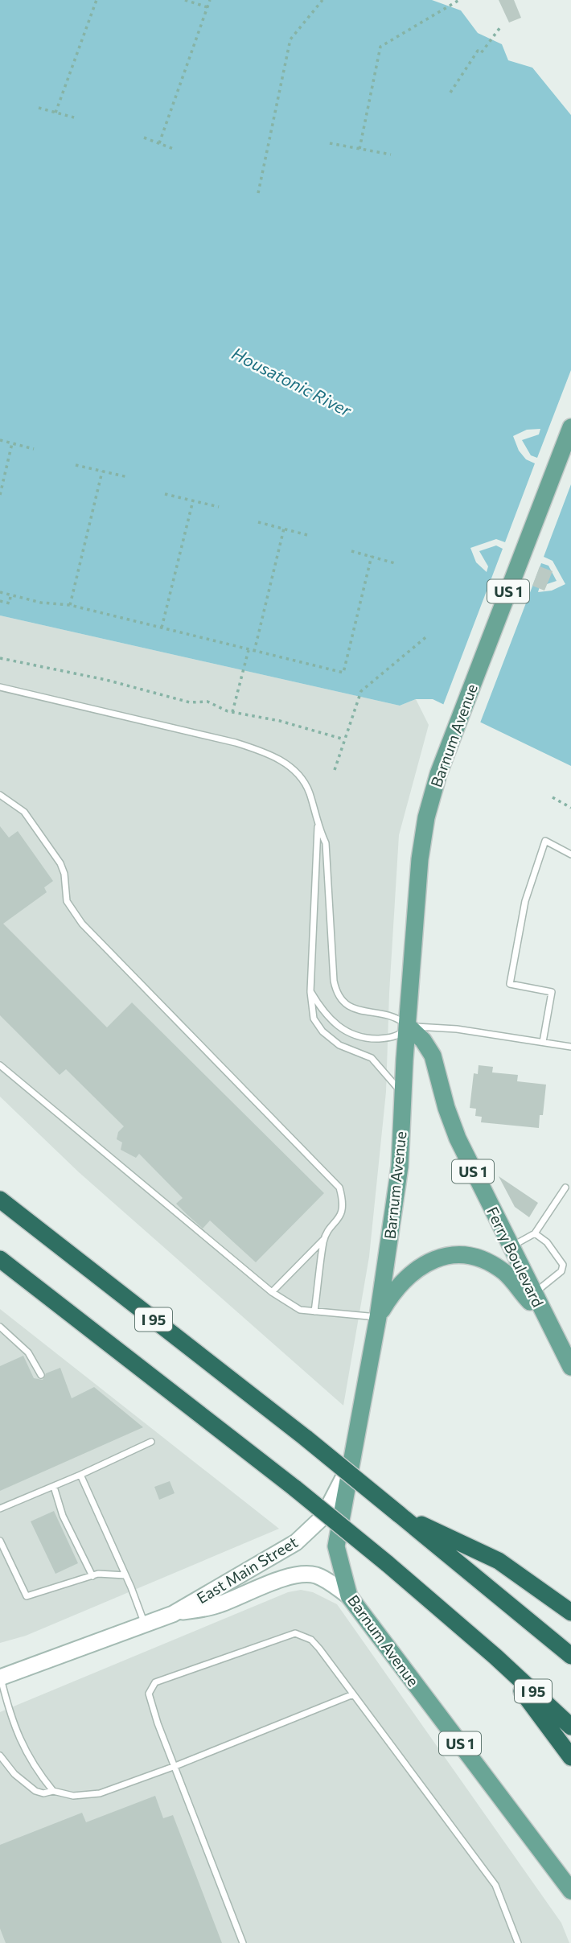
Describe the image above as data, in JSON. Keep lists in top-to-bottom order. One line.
{"streets":{"highway":["I 95"],"main road":["US 1","Barnum Avenue","Ferry Boulevard","East Main Street"]},"crossings":[["Barnum Avenue","Ferry Boulevard"],["Barnum Avenue","East Main Street"]],"water":["Housatonic River"]}
